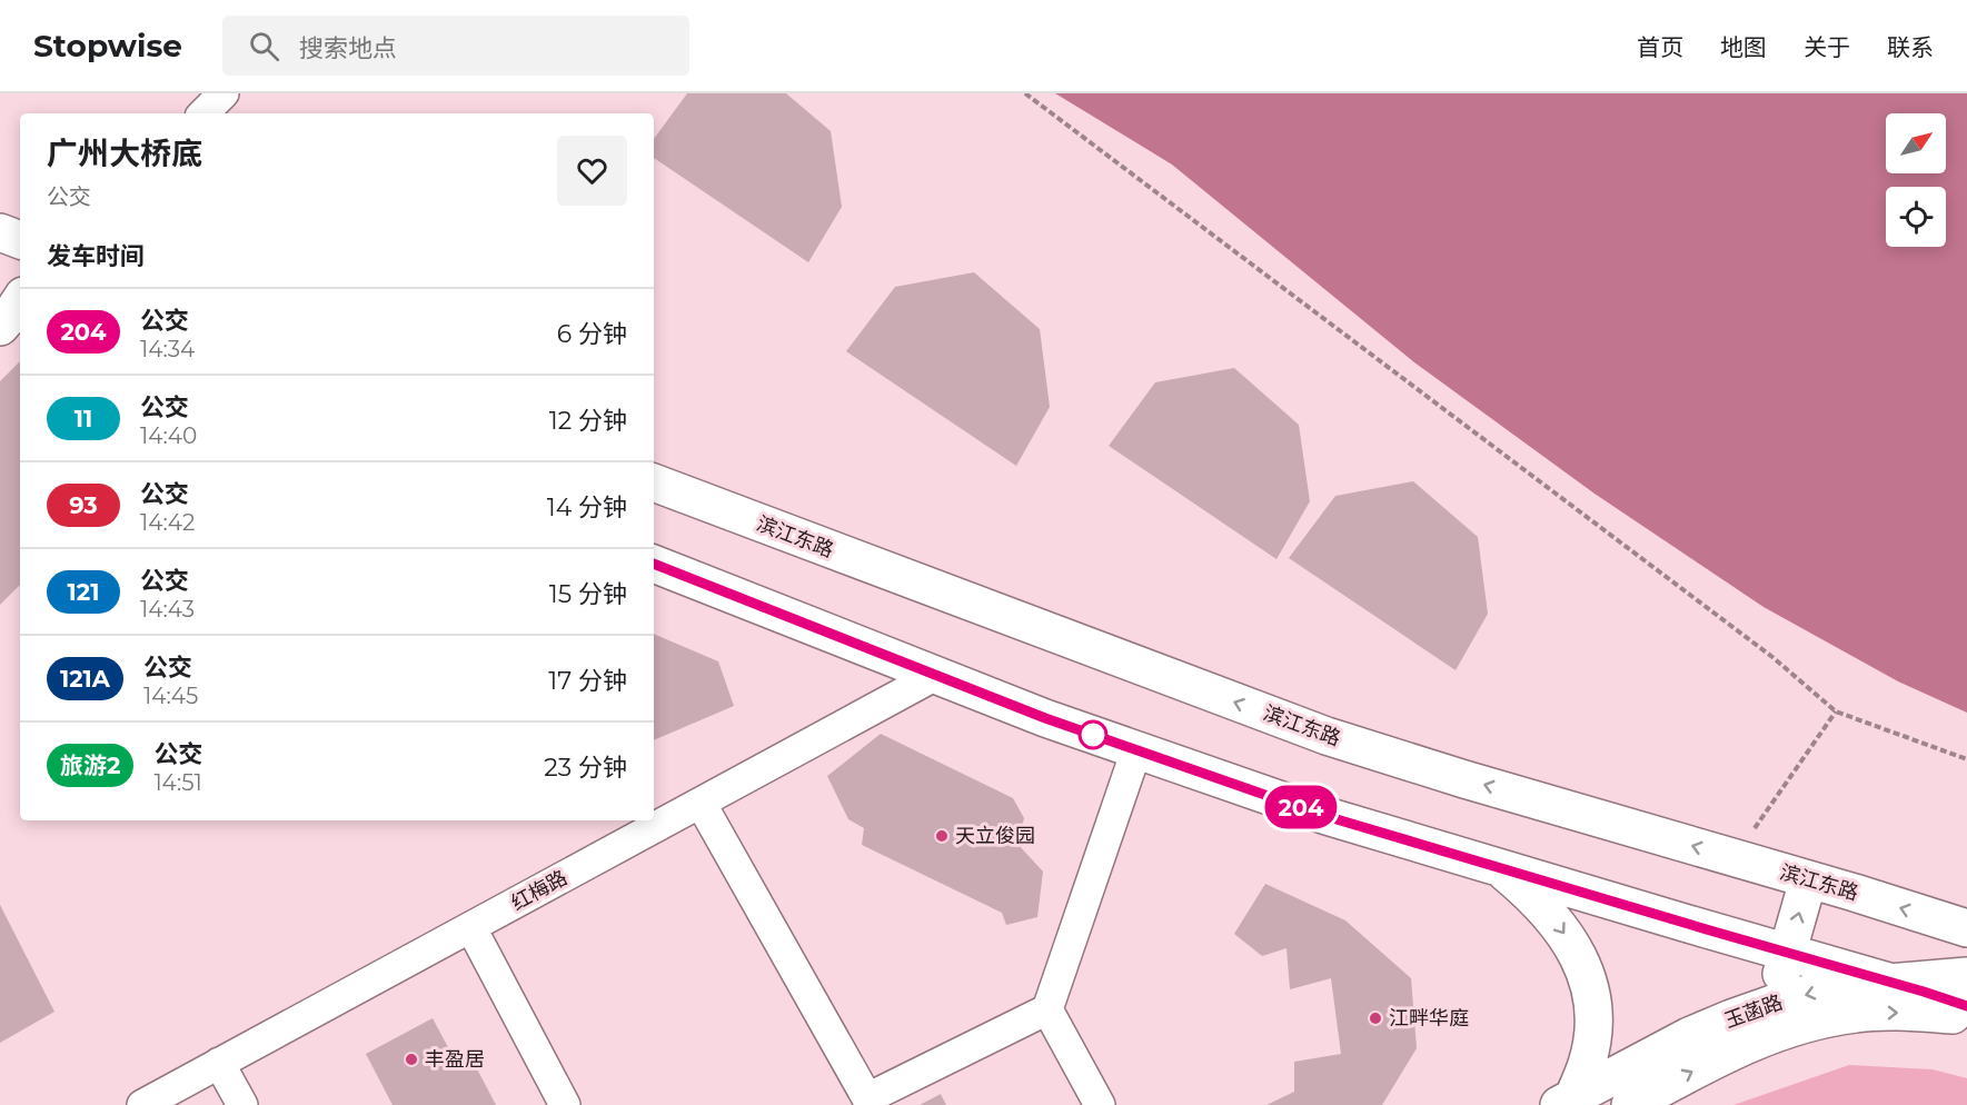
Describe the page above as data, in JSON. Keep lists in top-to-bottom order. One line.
{"streets":{"main road":["滨江东路","玉菡路"],"street":["红梅路"]},"places":["天立俊园","江畔华庭","丰盈居"],"lines":["bus line 204"],"north":"top right","page":{"header":"Stopwise","search":"搜索地点","nav":["首页","地图","关于","联系"],"on_map":"204","heading":[["广州大桥底","公交"],"发车时间"],"list":[{"mark":"204","name":"公交","note":"14:34","value":"6 分钟"},{"mark":"11","name":"公交","note":"14:40","value":"12 分钟"},{"mark":"93","name":"公交","note":"14:42","value":"14 分钟"},{"mark":"121","name":"公交","note":"14:43","value":"15 分钟"},{"mark":"121A","name":"公交","note":"14:45","value":"17 分钟"},{"mark":"旅游2","name":"公交","note":"14:51","value":"23 分钟"}]}}
